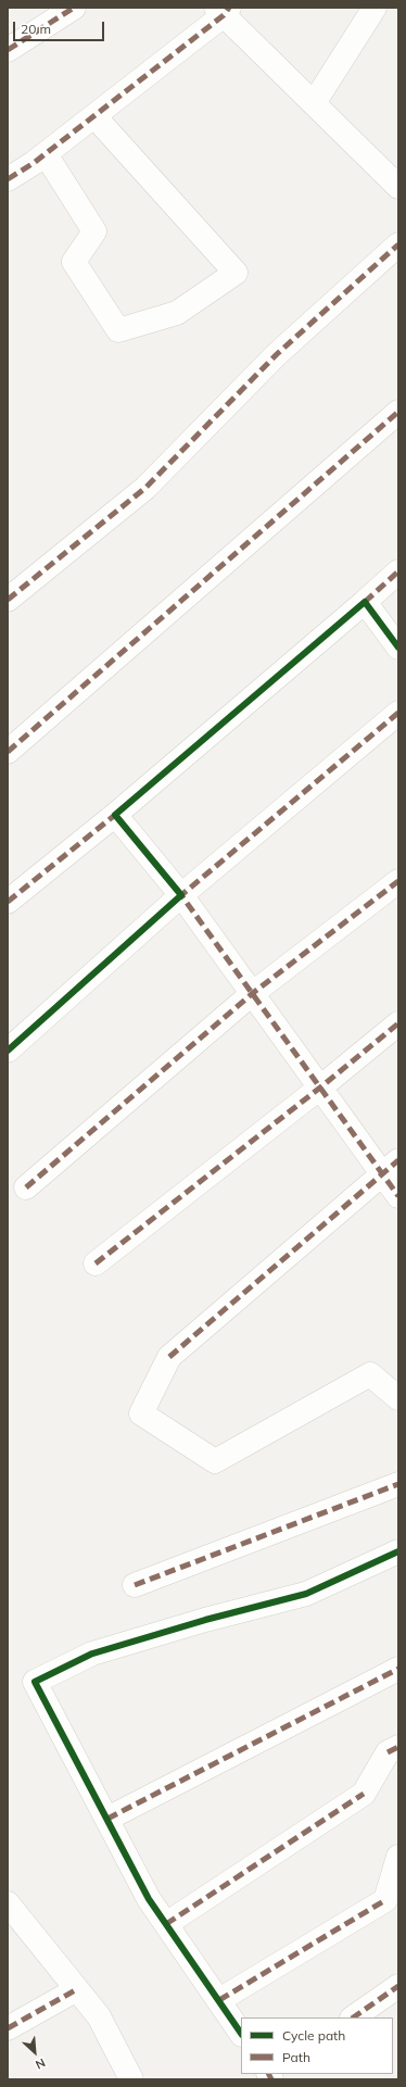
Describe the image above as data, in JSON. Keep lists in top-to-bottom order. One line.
{"legend":["Cycle path","Path"],"scale_bar":"20 m","north":"bottom right"}
